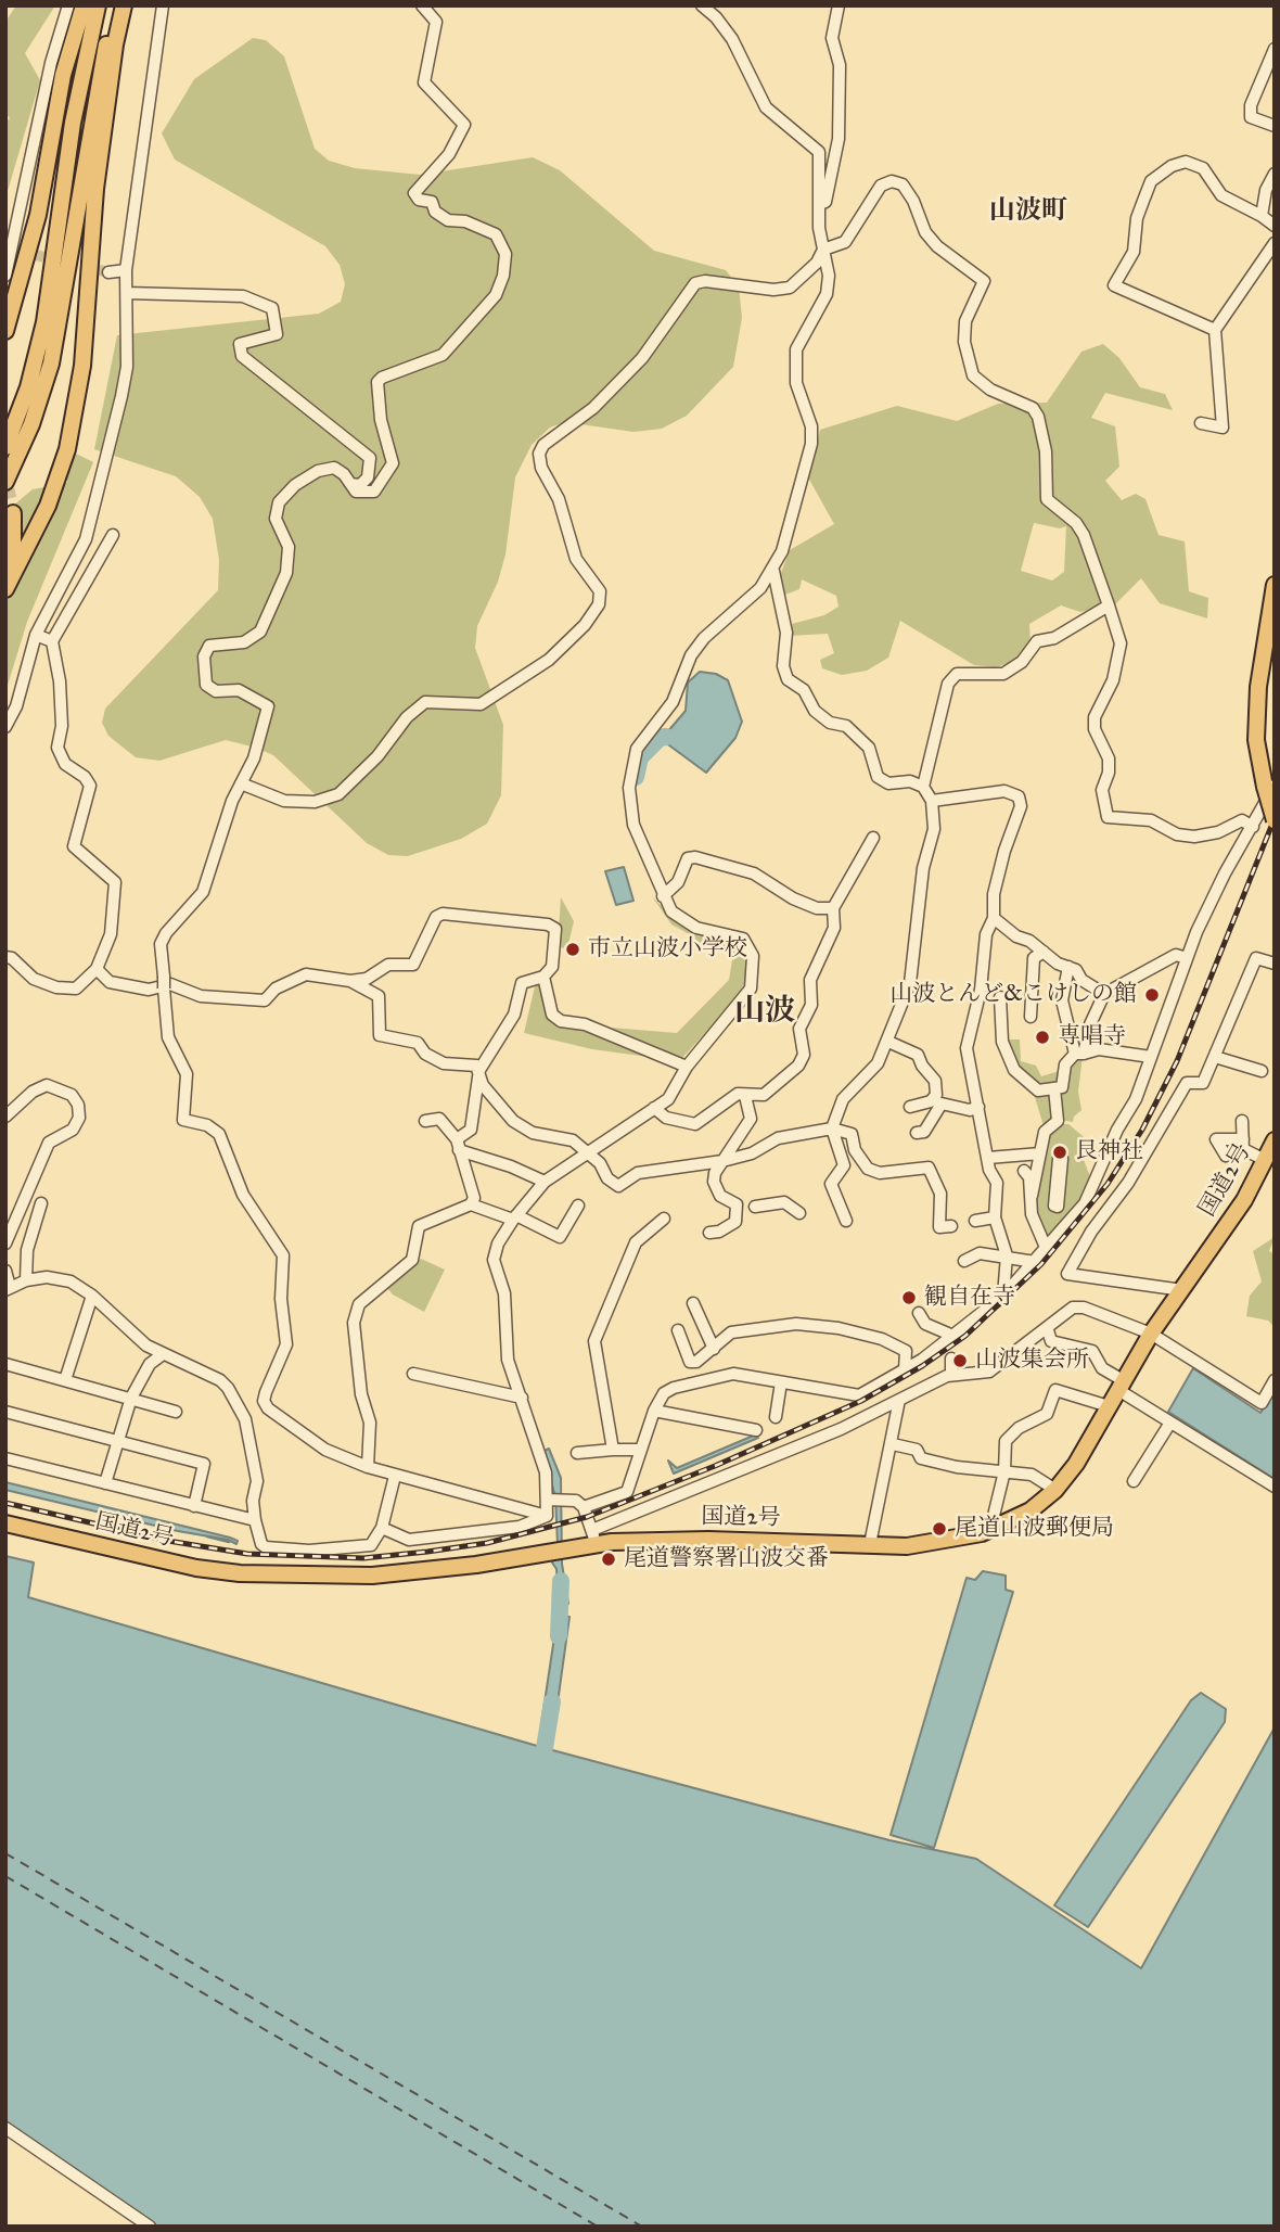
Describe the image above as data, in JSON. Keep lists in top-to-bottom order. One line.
{"streets":{"highway":["国道2号"]},"districts":["山波町","山波"],"places":["市立山波小学校","山波とんど&こけしの館","専唱寺","艮神社","観自在寺","山波集会所","尾道山波郵便局","尾道警察署山波交番"]}
